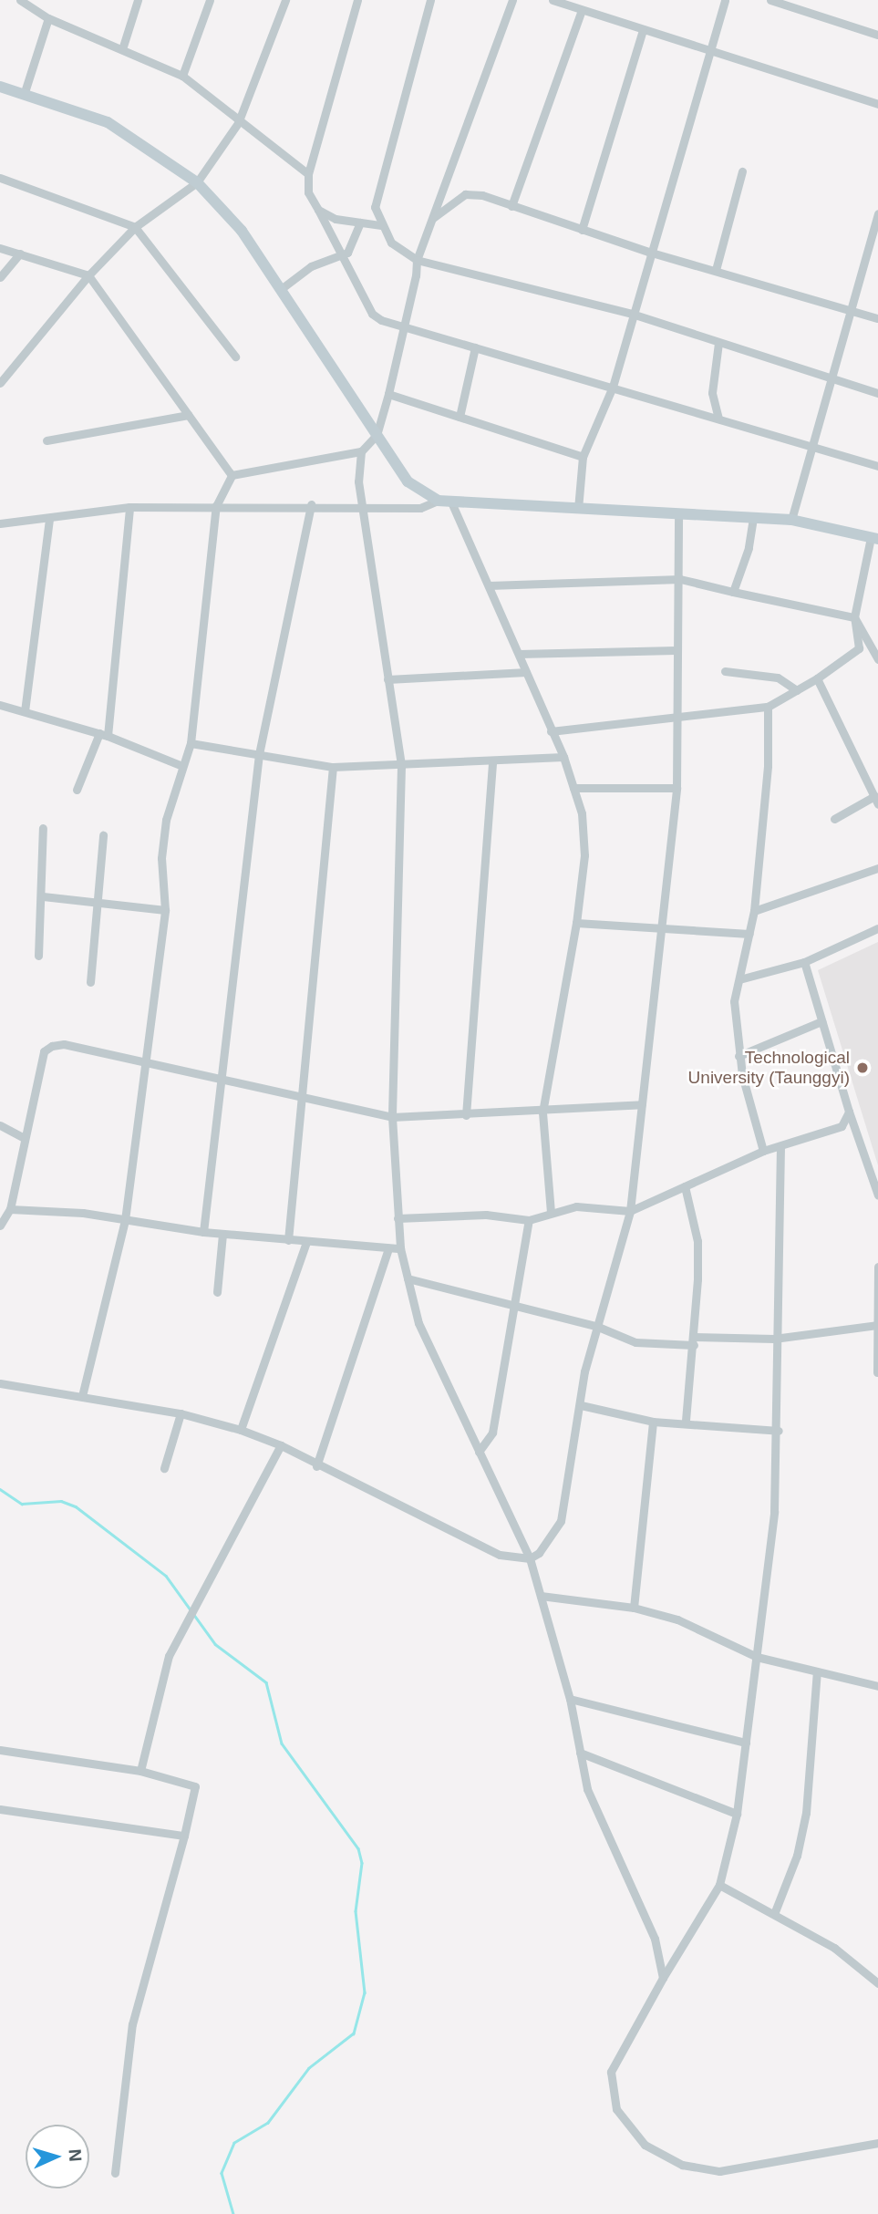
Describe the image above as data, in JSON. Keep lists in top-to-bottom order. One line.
{"places":["Technological University (Taunggyi)"],"north":"right"}
